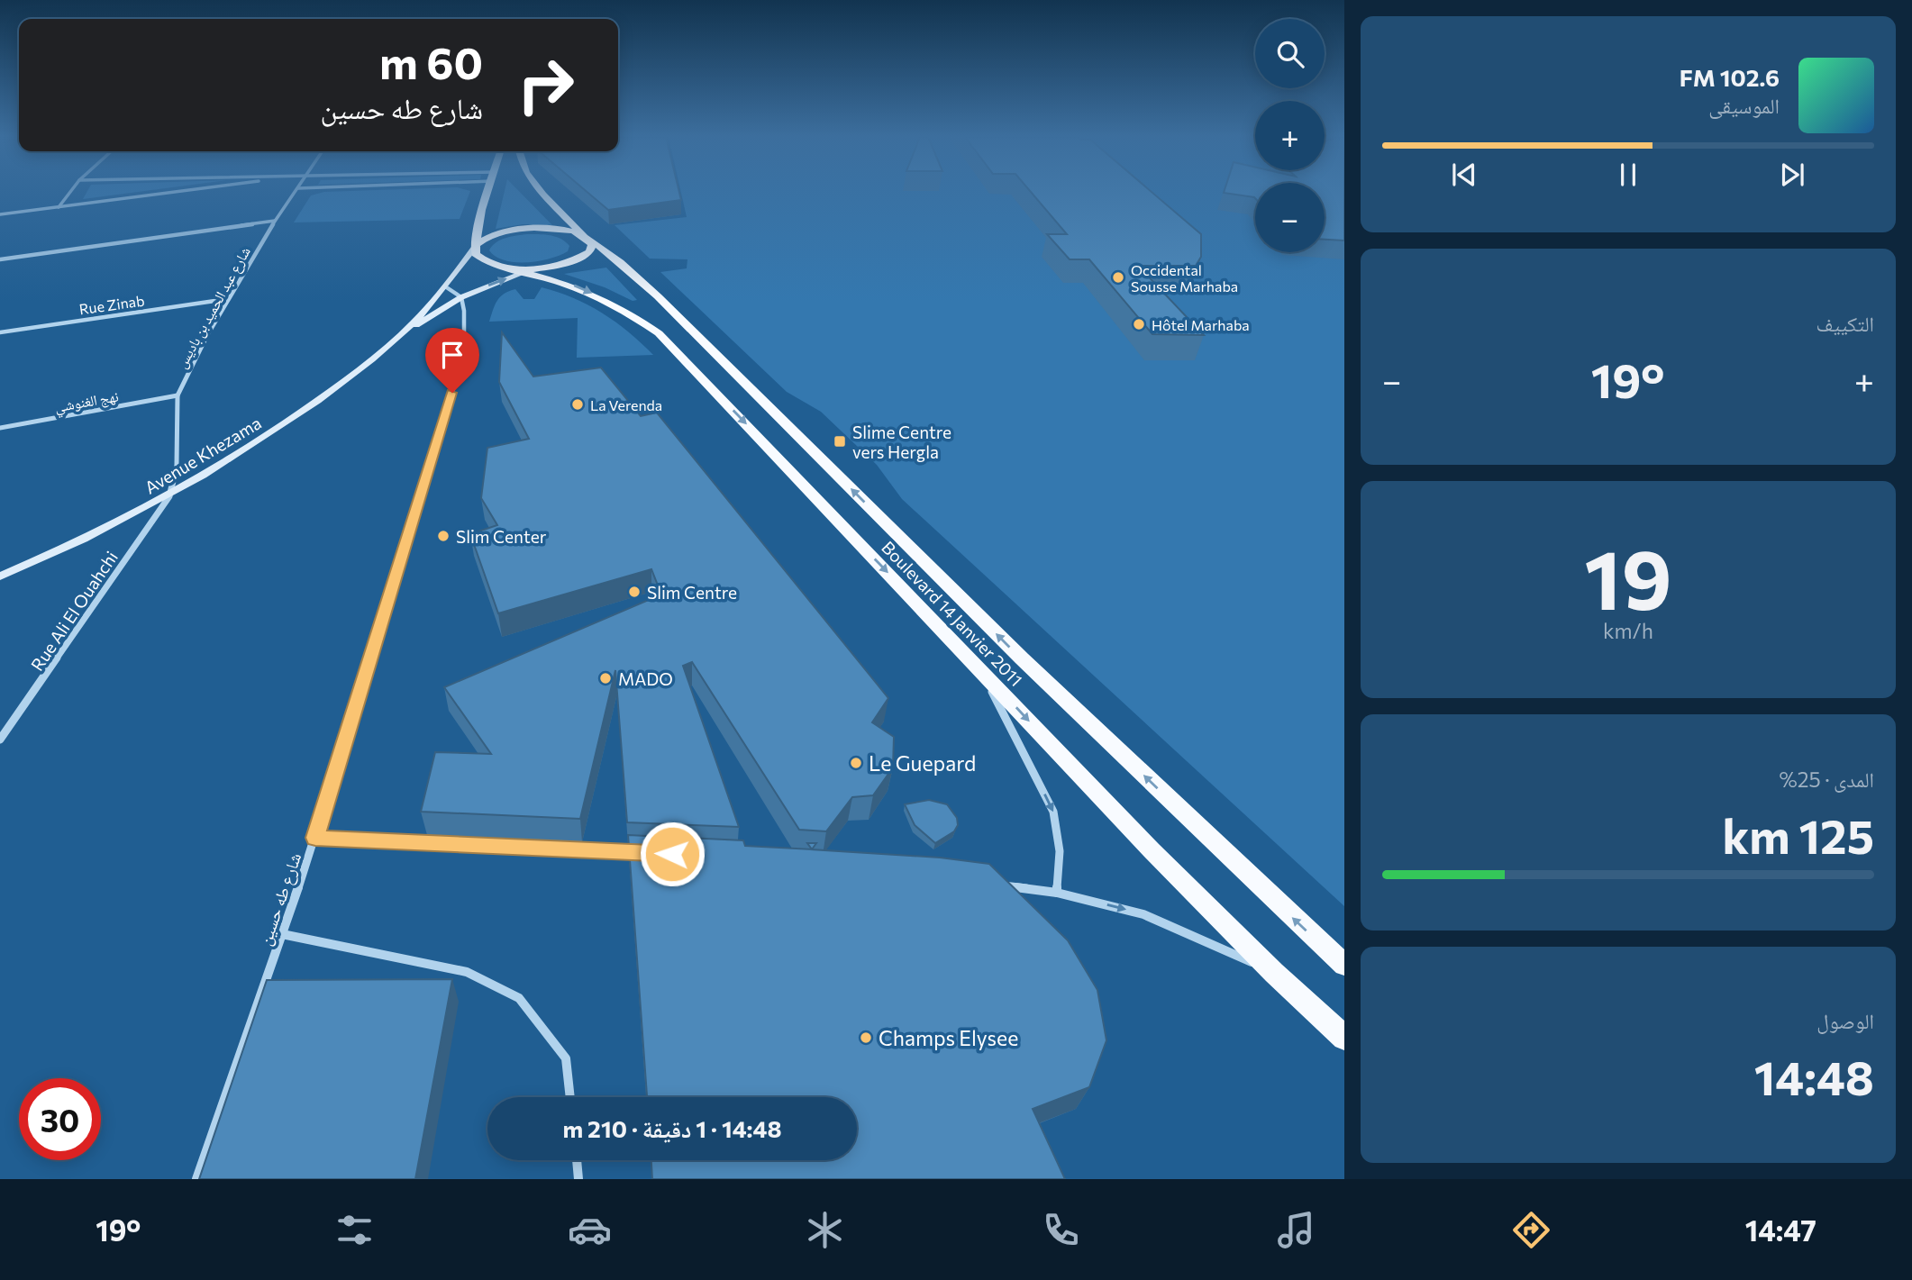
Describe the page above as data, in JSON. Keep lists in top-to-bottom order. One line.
{"streets":{"main road":["Avenue Khezama","Boulevard 14 Janvier 2011"],"street":["Rue Zinab","شارع عبد الحميد بن باديس","نهج الغنوشي","Rue Ali El Ouahchi","شارع طه حسين"]},"crossings":[["Rue Zinab","شارع عبد الحميد بن باديس"],["شارع عبد الحميد بن باديس","نهج الغنوشي"],["شارع عبد الحميد بن باديس","Avenue Khezama"],["شارع عبد الحميد بن باديس","Rue Ali El Ouahchi"],["Avenue Khezama","Rue Ali El Ouahchi"],["Avenue Khezama","Boulevard 14 Janvier 2011"],["Avenue Khezama","شارع طه حسين"]],"places":{"other":["Occidental Sousse Marhaba","Hôtel Marhaba","La Verenda","Slim Center","Slim Centre","MADO","Le Guepard","Champs Elysee"],"transit":["Slime Centre vers Hergla"]},"page":{"map_buttons":["+","−"],"turn":["60 m","شارع طه حسين"],"song":["102.6 FM","الموسيقى"],"tile":["التكييف",["19","km/h"],["المدى · 25%","125 km"],["الوصول","14:48"]],"heat":["−","19°","+"],"limit":"30","trip":"14:48 · 1 دقيقة · 210 m","tabs":["14:47","19°"]}}
